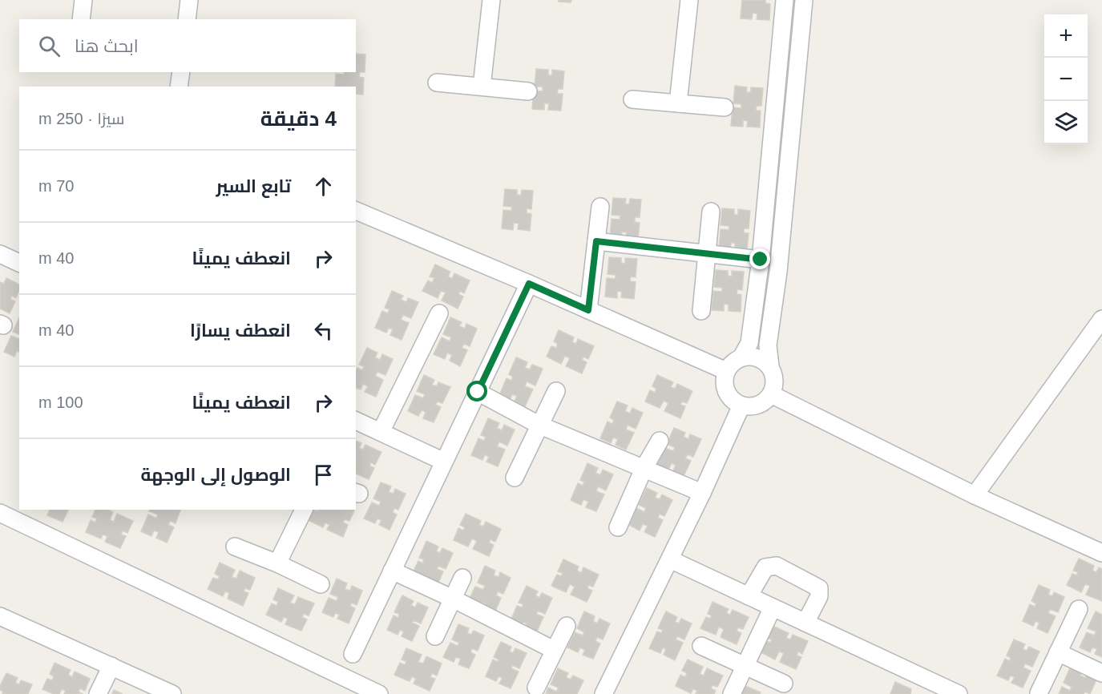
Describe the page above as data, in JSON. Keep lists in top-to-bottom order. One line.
{"page":{"map_buttons":["+","−"],"search":"ابحث هنا","heading":["4 دقيقة","سيرًا · 250 m"],"list":[["تابع السير","70 m"],["انعطف يمينًا","40 m"],["انعطف يسارًا","40 m"],["انعطف يمينًا","100 m"],"الوصول إلى الوجهة"]}}
